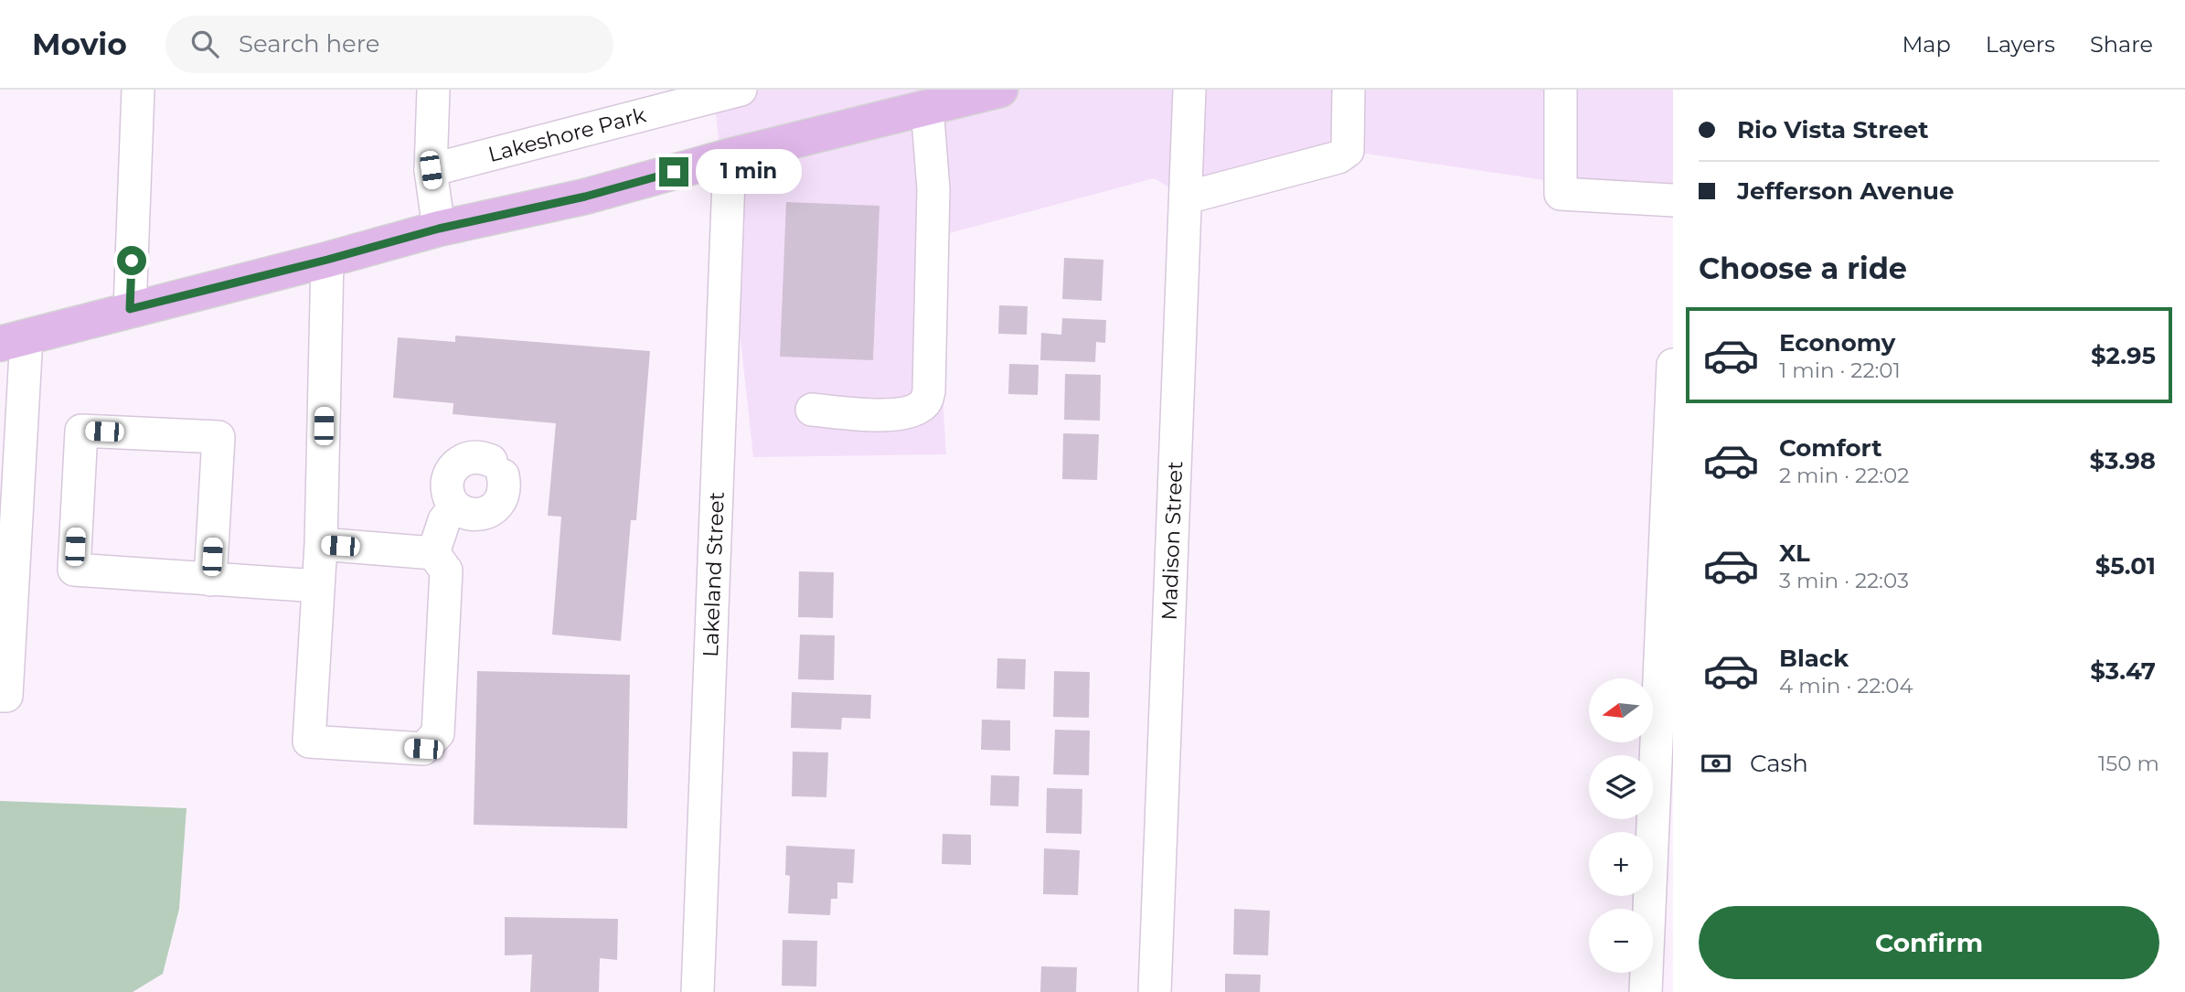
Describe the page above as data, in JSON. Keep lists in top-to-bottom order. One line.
{"streets":{"street":["Lakeshore Park","Madison Street","Lakeland Street"]},"north":"left","page":{"header":"Movio","search":"Search here","nav":["Map","Layers","Share"],"banner":["Rio Vista Street","Jefferson Avenue"],"bubble":"1 min","heading":"Choose a ride","list":[{"name":"Economy","note":"1 min · 22:01","value":"$2.95"},{"name":"Comfort","note":"2 min · 22:02","value":"$3.98"},{"name":"XL","note":"3 min · 22:03","value":"$5.01"},{"name":"Black","note":"4 min · 22:04","value":"$3.47"}],"map_buttons":["+","−"],"pay":["Cash","150 m"],"buttons":"Confirm"}}
